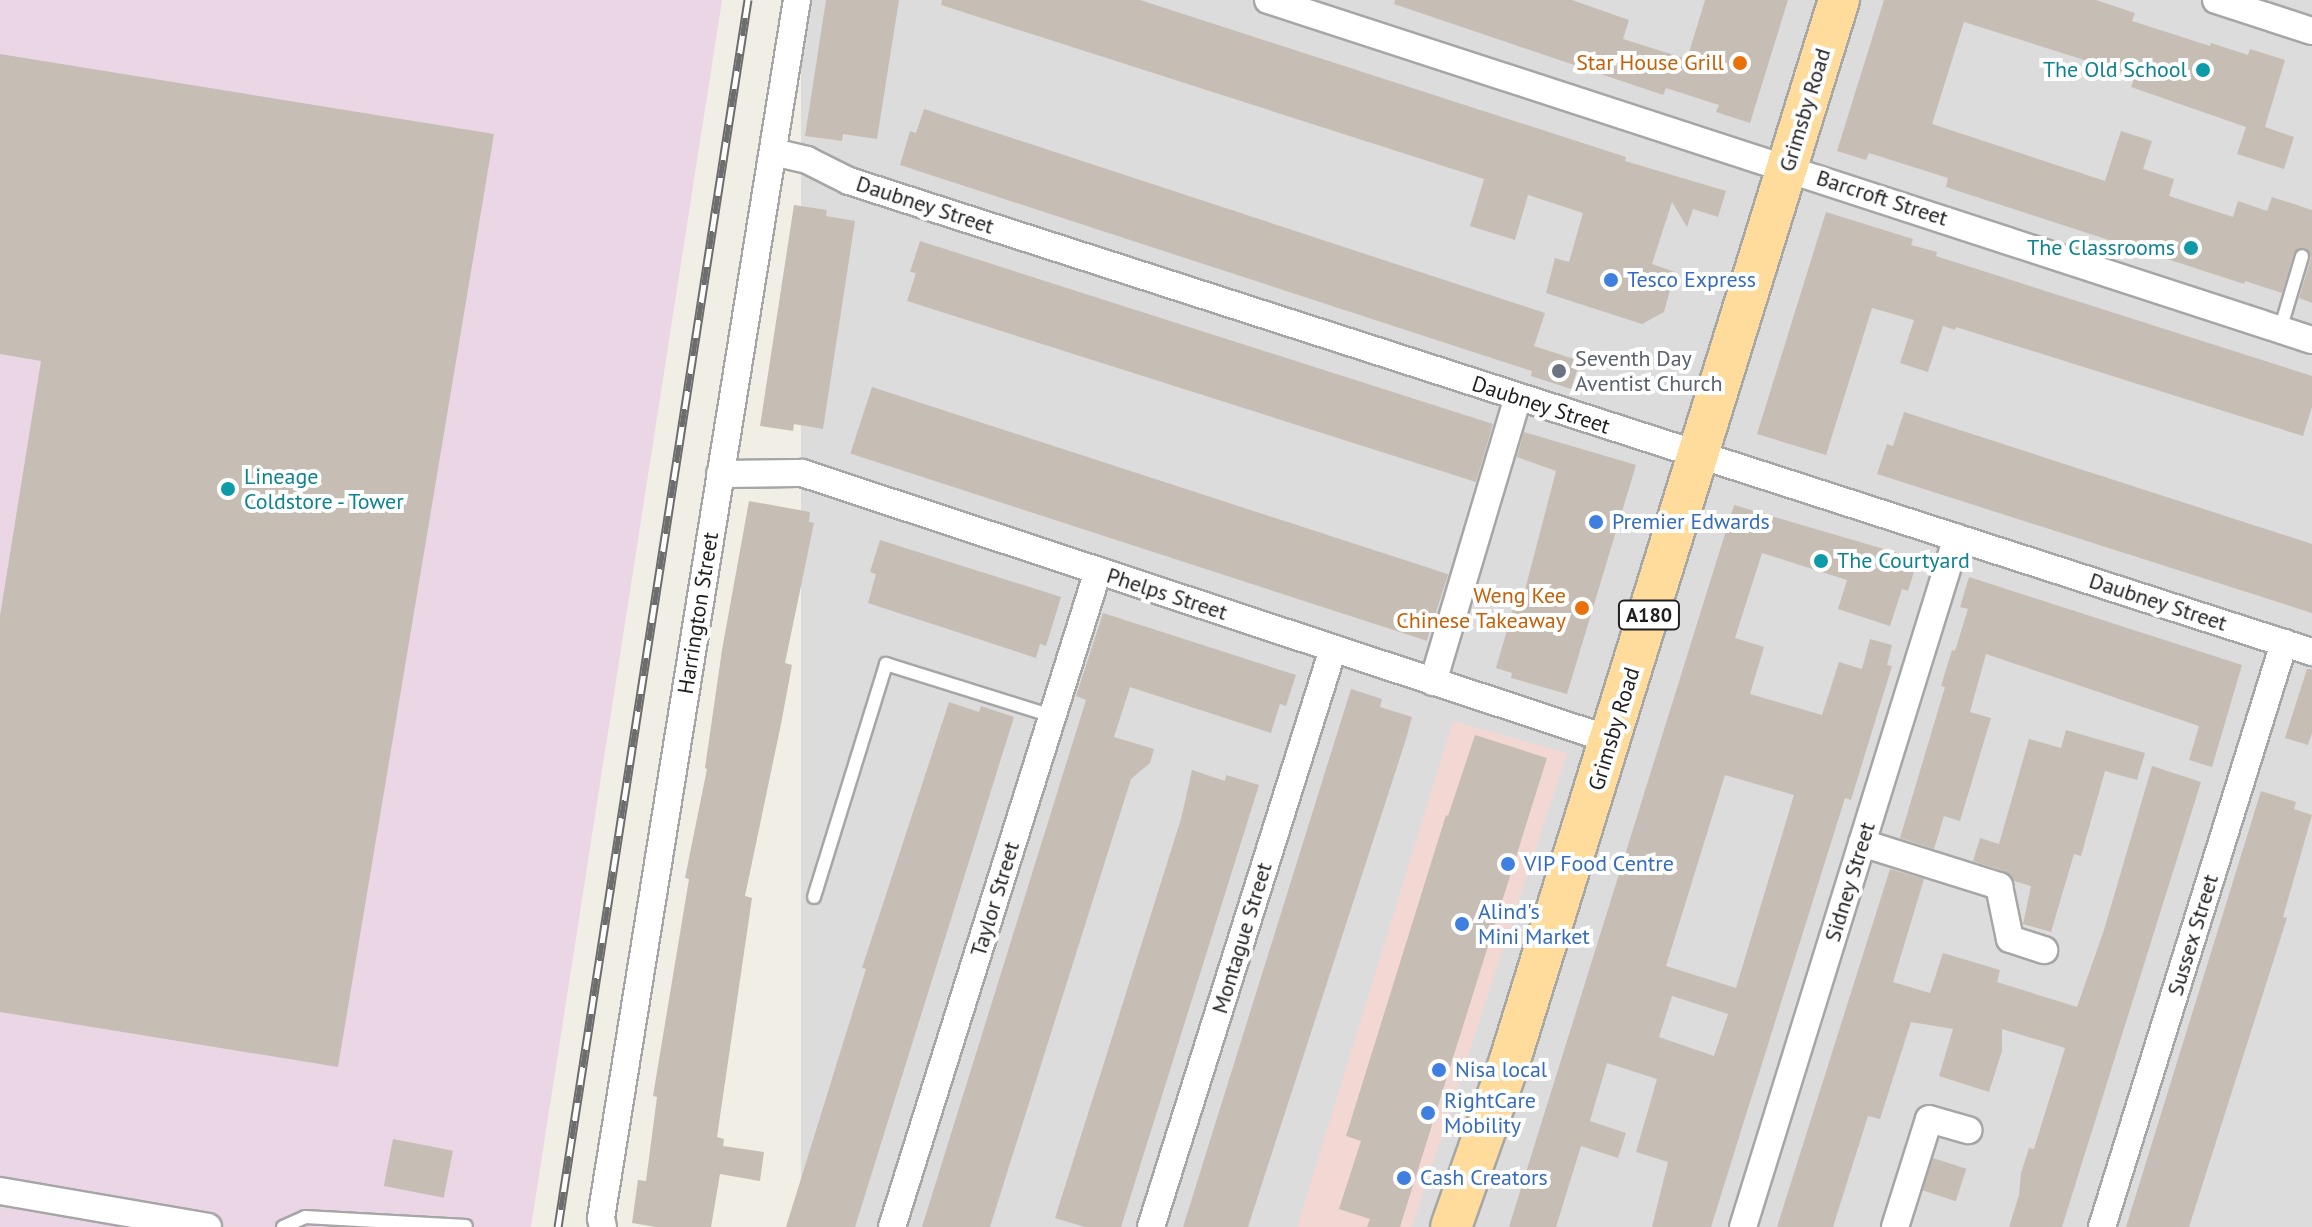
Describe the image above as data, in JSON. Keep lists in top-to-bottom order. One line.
{"streets":{"main road":["Grimsby Road","A180"],"street":["Barcroft Street","Daubney Street","Phelps Street","Harrington Street","Sidney Street","Taylor Street","Sussex Street","Montague Street"]},"crossings":[["Grimsby Road","Barcroft Street"],["Grimsby Road","Daubney Street"],["Grimsby Road","Phelps Street"],["Daubney Street","Harrington Street"],["Daubney Street","Sidney Street"],["Daubney Street","Sussex Street"],["Phelps Street","Harrington Street"],["Phelps Street","Taylor Street"],["Phelps Street","Montague Street"]],"places":["Star House Grill","The Old School","The Classrooms","Tesco Express","Seventh Day Aventist Church","Lineage Coldstore - Tower","Premier Edwards","The Courtyard","Weng Kee Chinese Takeaway","VIP Food Centre","Alind's Mini Market","Nisa local","RightCare Mobility","Cash Creators"]}
